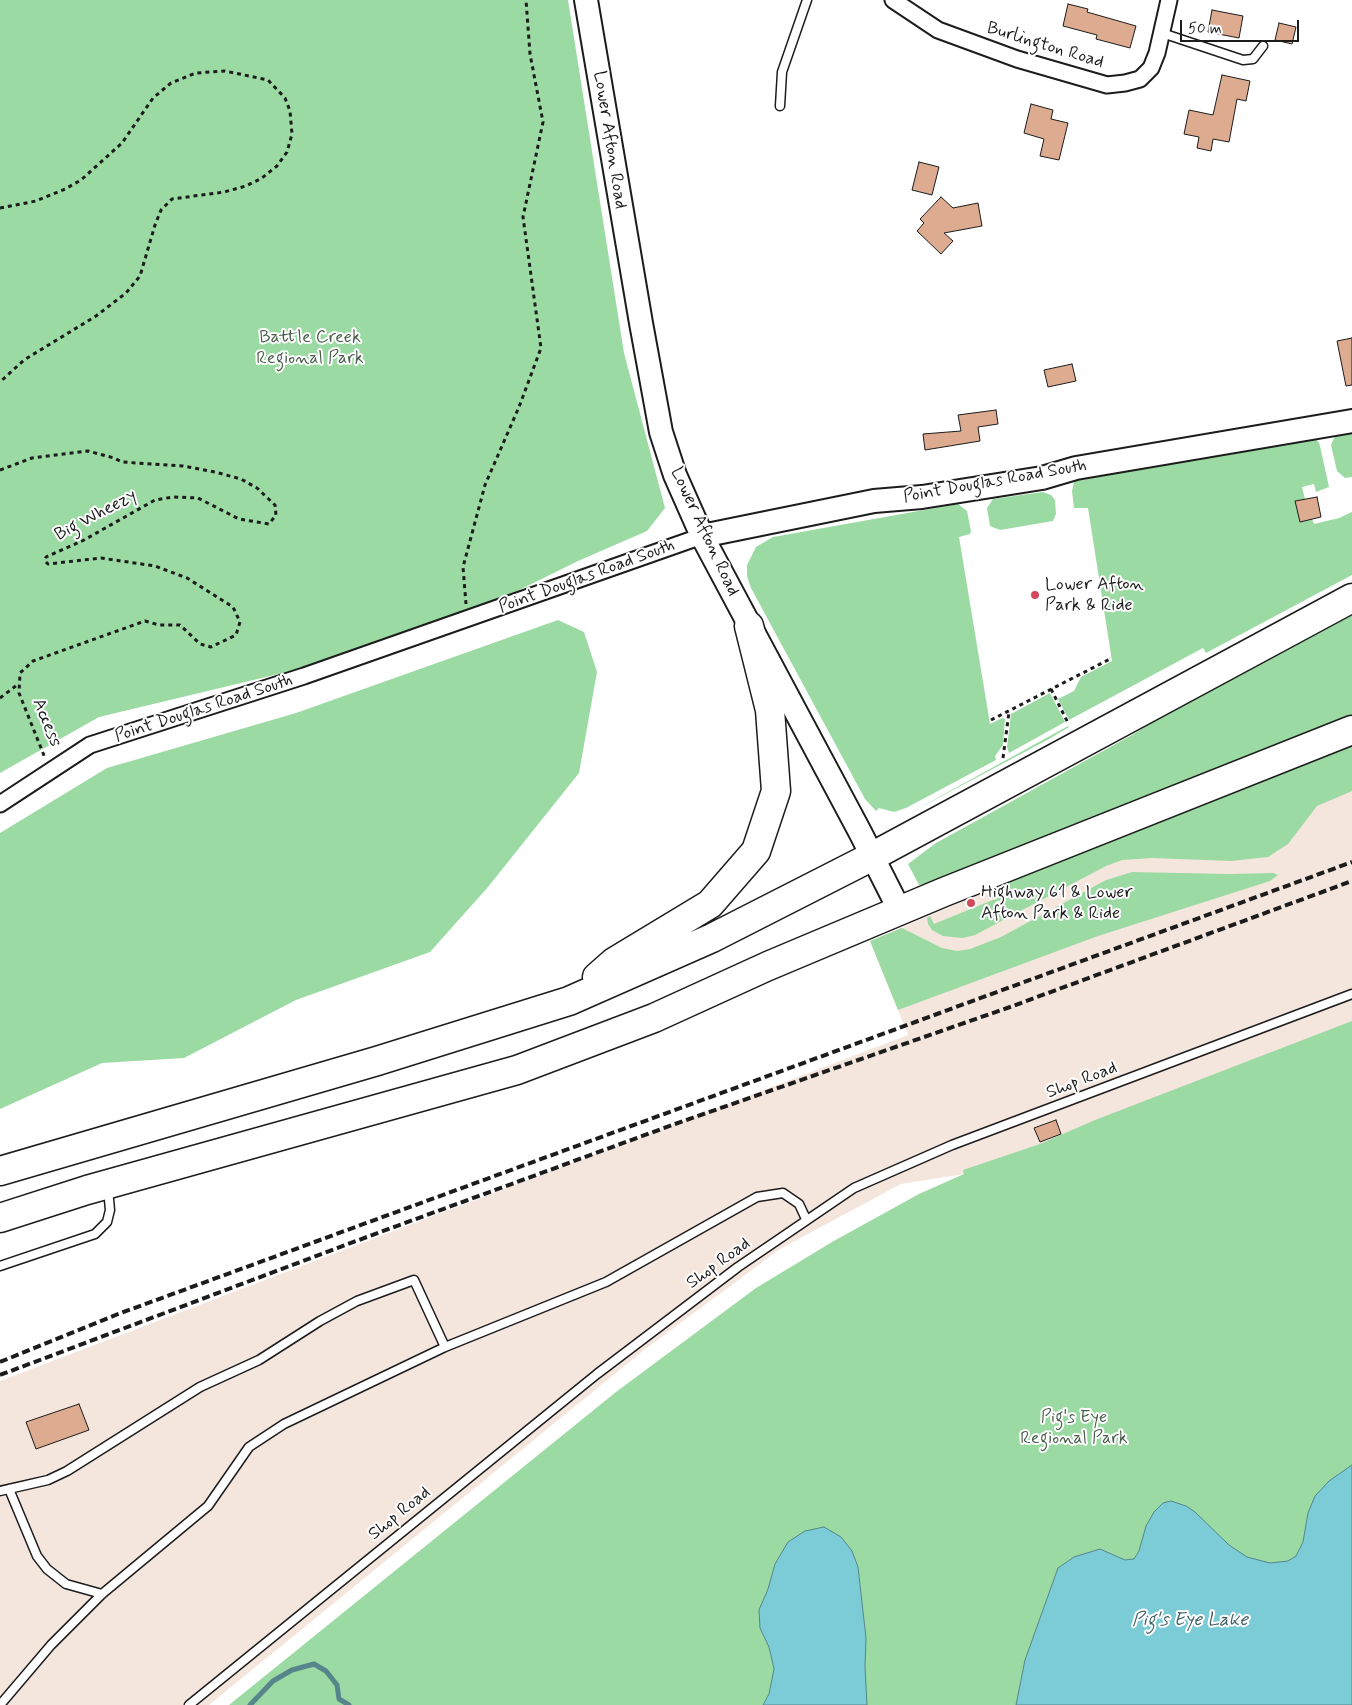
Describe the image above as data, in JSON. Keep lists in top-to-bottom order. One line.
{"streets":{"main road":["Lower Afton Road","Point Douglas Road South"],"street":["Burlington Road"],"lane":["Shop Road"],"path":["Big Wheezy","Access"]},"crossings":[["Lower Afton Road","Point Douglas Road South"],["Point Douglas Road South","Access"],["Big Wheezy","Access"]],"water":["Pig's Eye Lake"],"parks":["Battle Creek Regional Park","Pig's Eye Regional Park"],"places":["Lower Afton Park & Ride","Highway 61 & Lower Afton Park & Ride"],"scale_bar":"50 m"}
